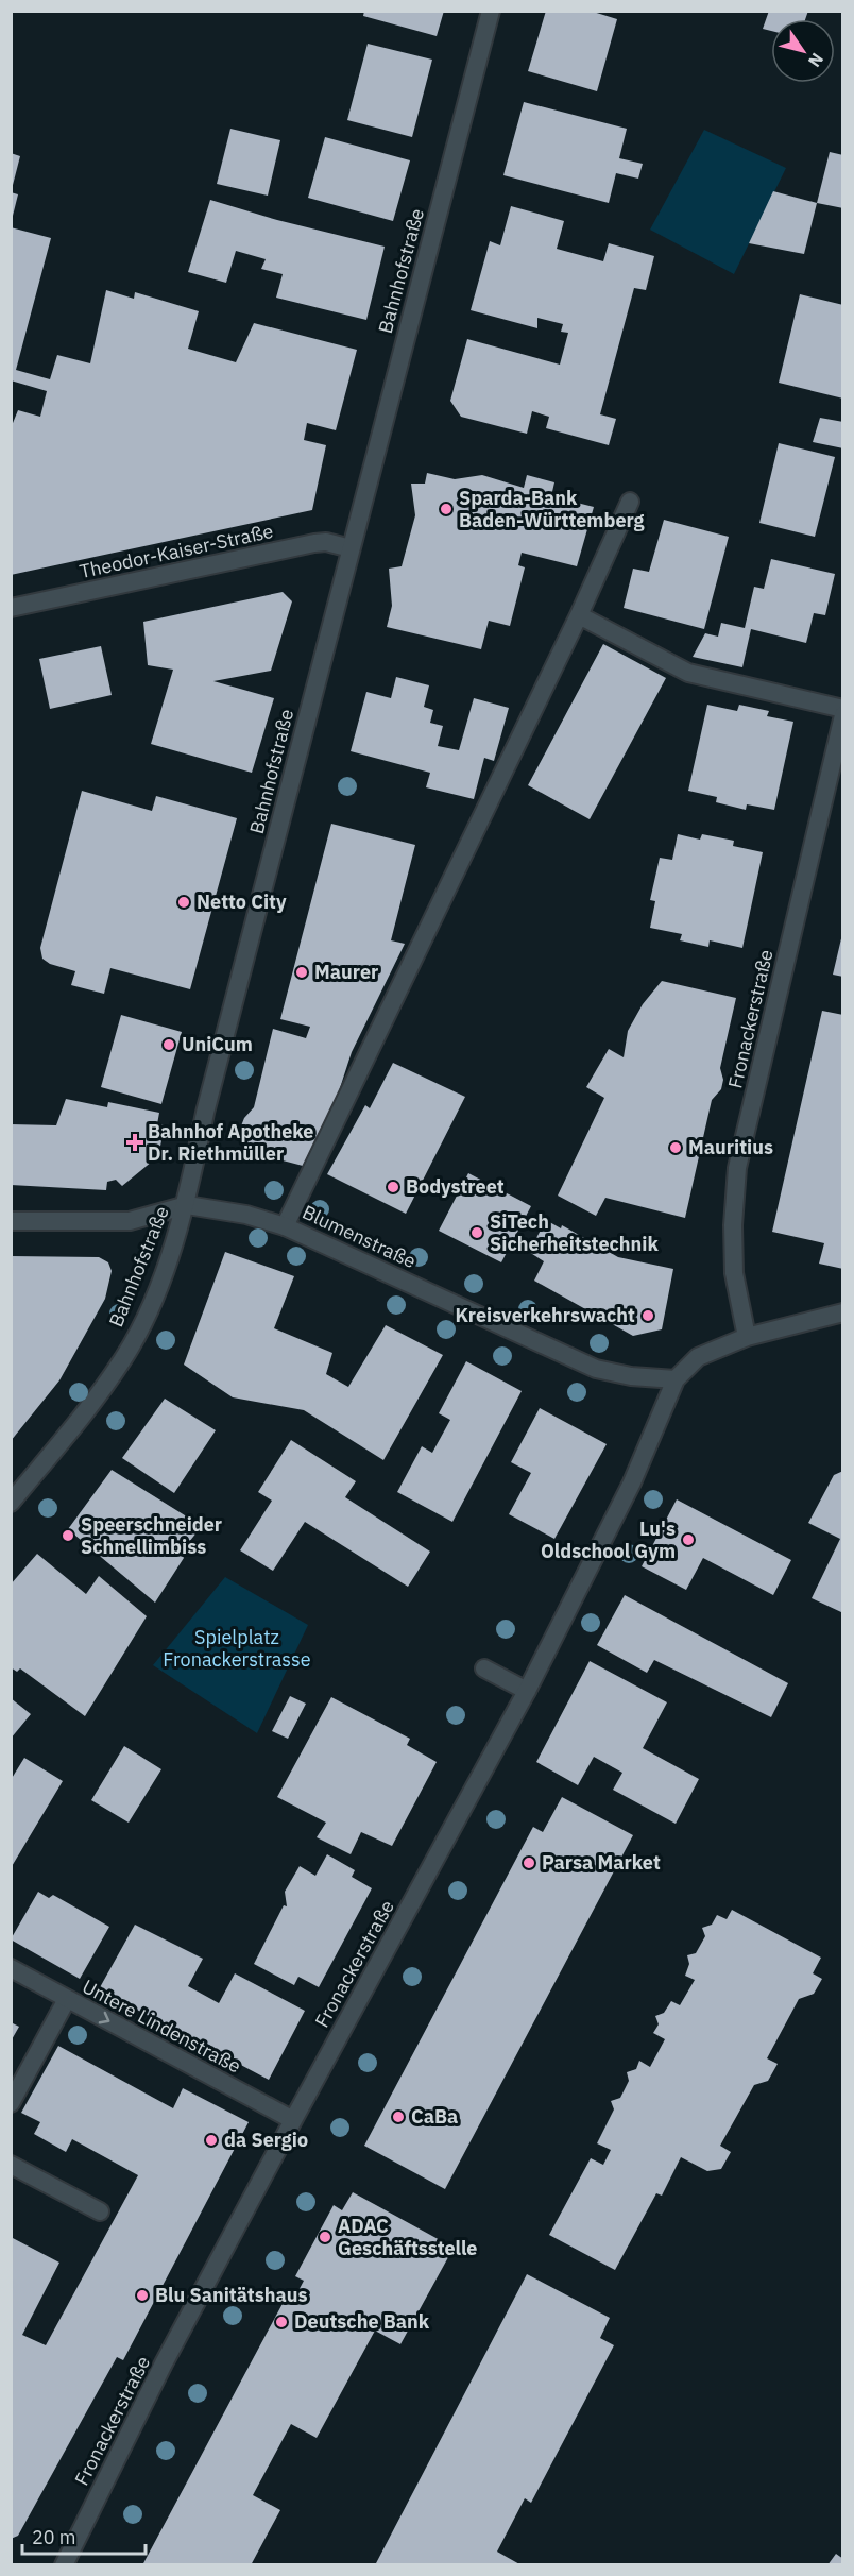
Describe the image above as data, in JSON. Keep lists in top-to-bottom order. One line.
{"streets":{"street":["Bahnhofstraße","Theodor-Kaiser-Straße","Fronackerstraße","Blumenstraße","Untere Lindenstraße"]},"crossings":[["Bahnhofstraße","Theodor-Kaiser-Straße"],["Bahnhofstraße","Blumenstraße"],["Fronackerstraße","Blumenstraße"],["Fronackerstraße","Untere Lindenstraße"]],"one_way":["Untere Lindenstraße"],"parks":["Spielplatz Fronackerstrasse"],"places":{"other":["Sparda-Bank Baden-Württemberg","Netto City","Maurer","UniCum","Mauritius","Bodystreet","SiTech Sicherheitstechnik","Kreisverkehrswacht","Speerschneider Schnellimbiss","Lu's Oldschool Gym","Parsa Market","CaBa","da Sergio","ADAC Geschäftsstelle","Blu Sanitätshaus","Deutsche Bank"],"health":["Bahnhof Apotheke Dr. Riethmüller"]},"scale_bar":"20 m","north":"bottom right"}
